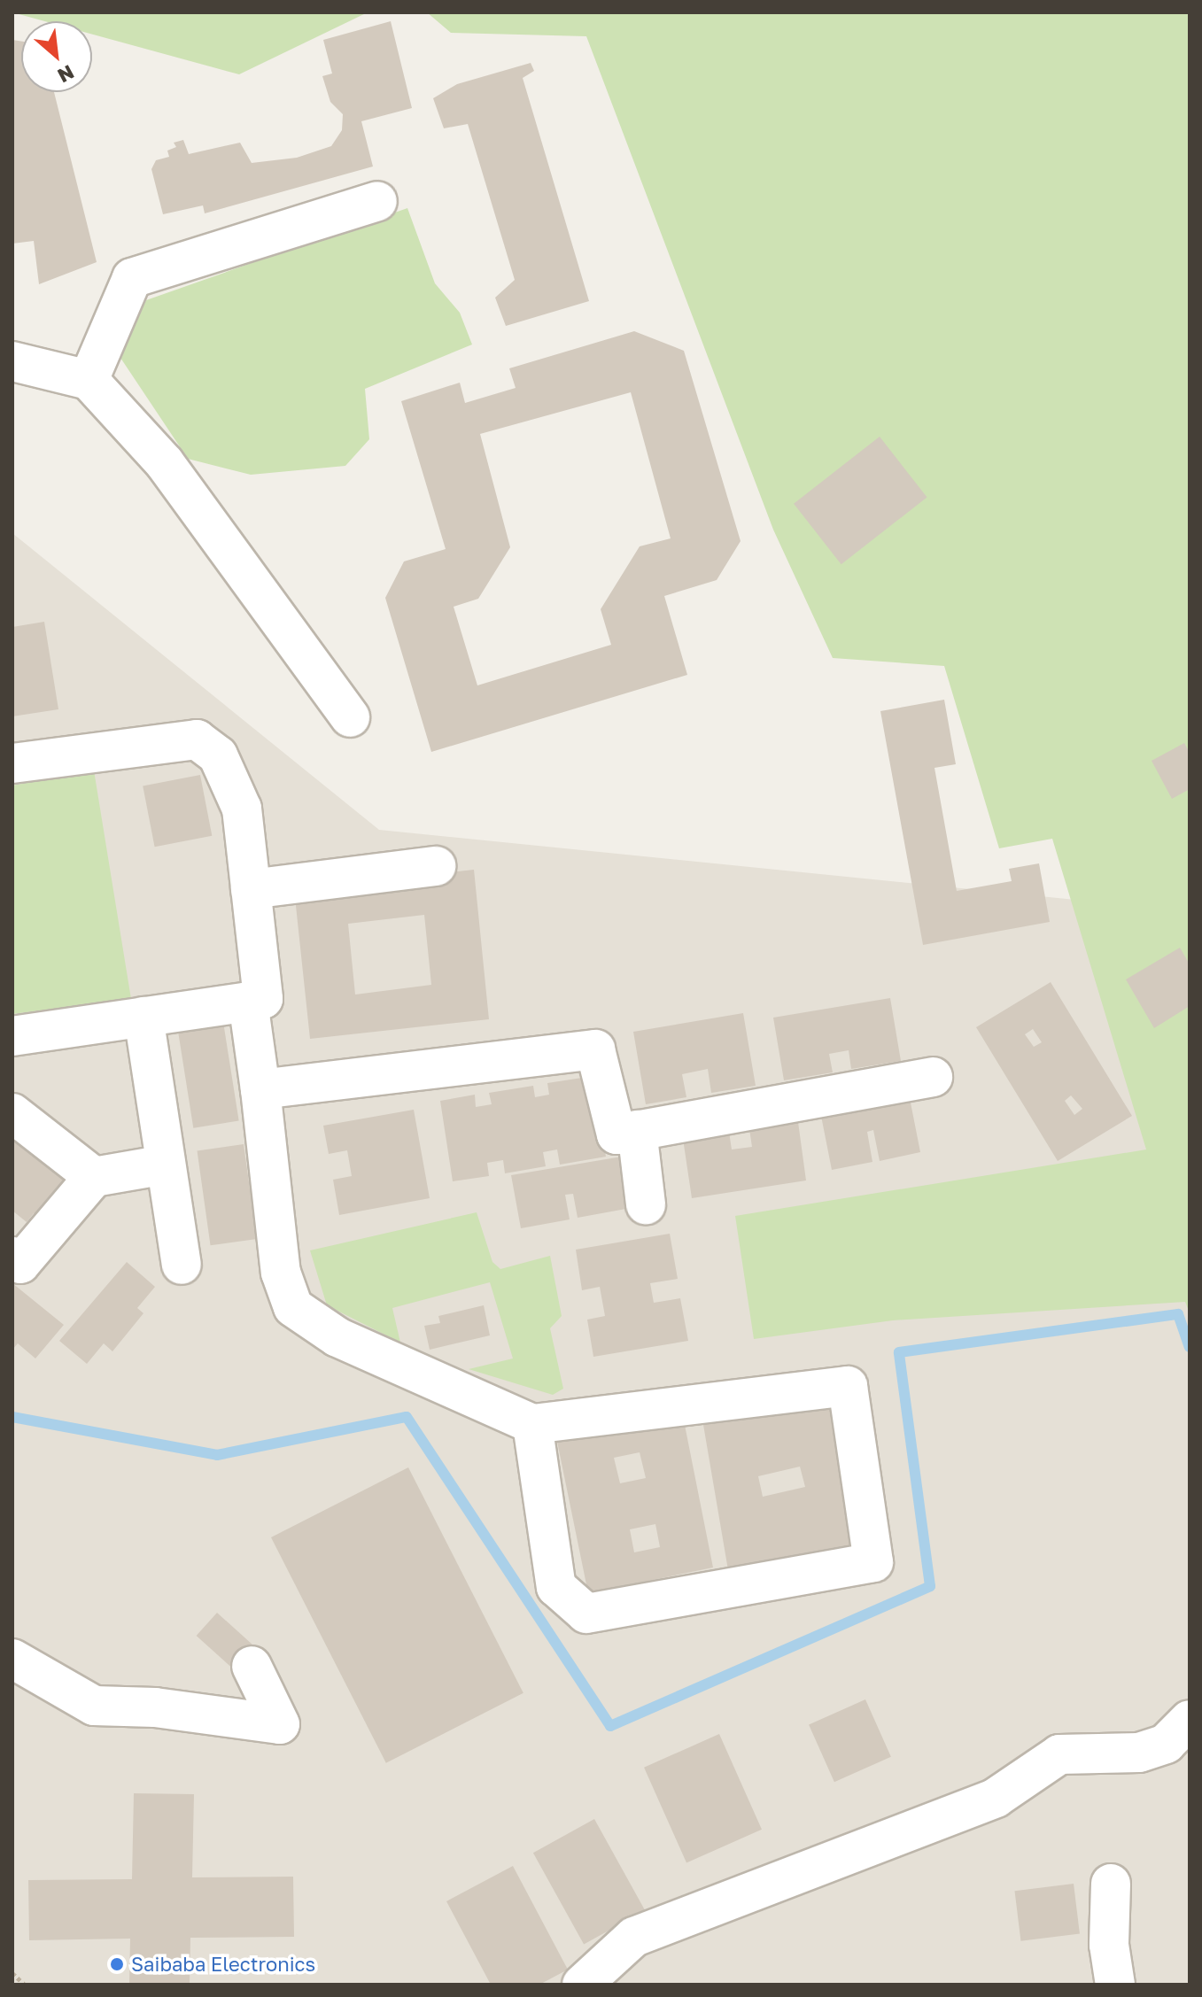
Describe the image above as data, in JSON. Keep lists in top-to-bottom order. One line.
{"places":["Saibaba Electronics"],"north":"bottom right"}
